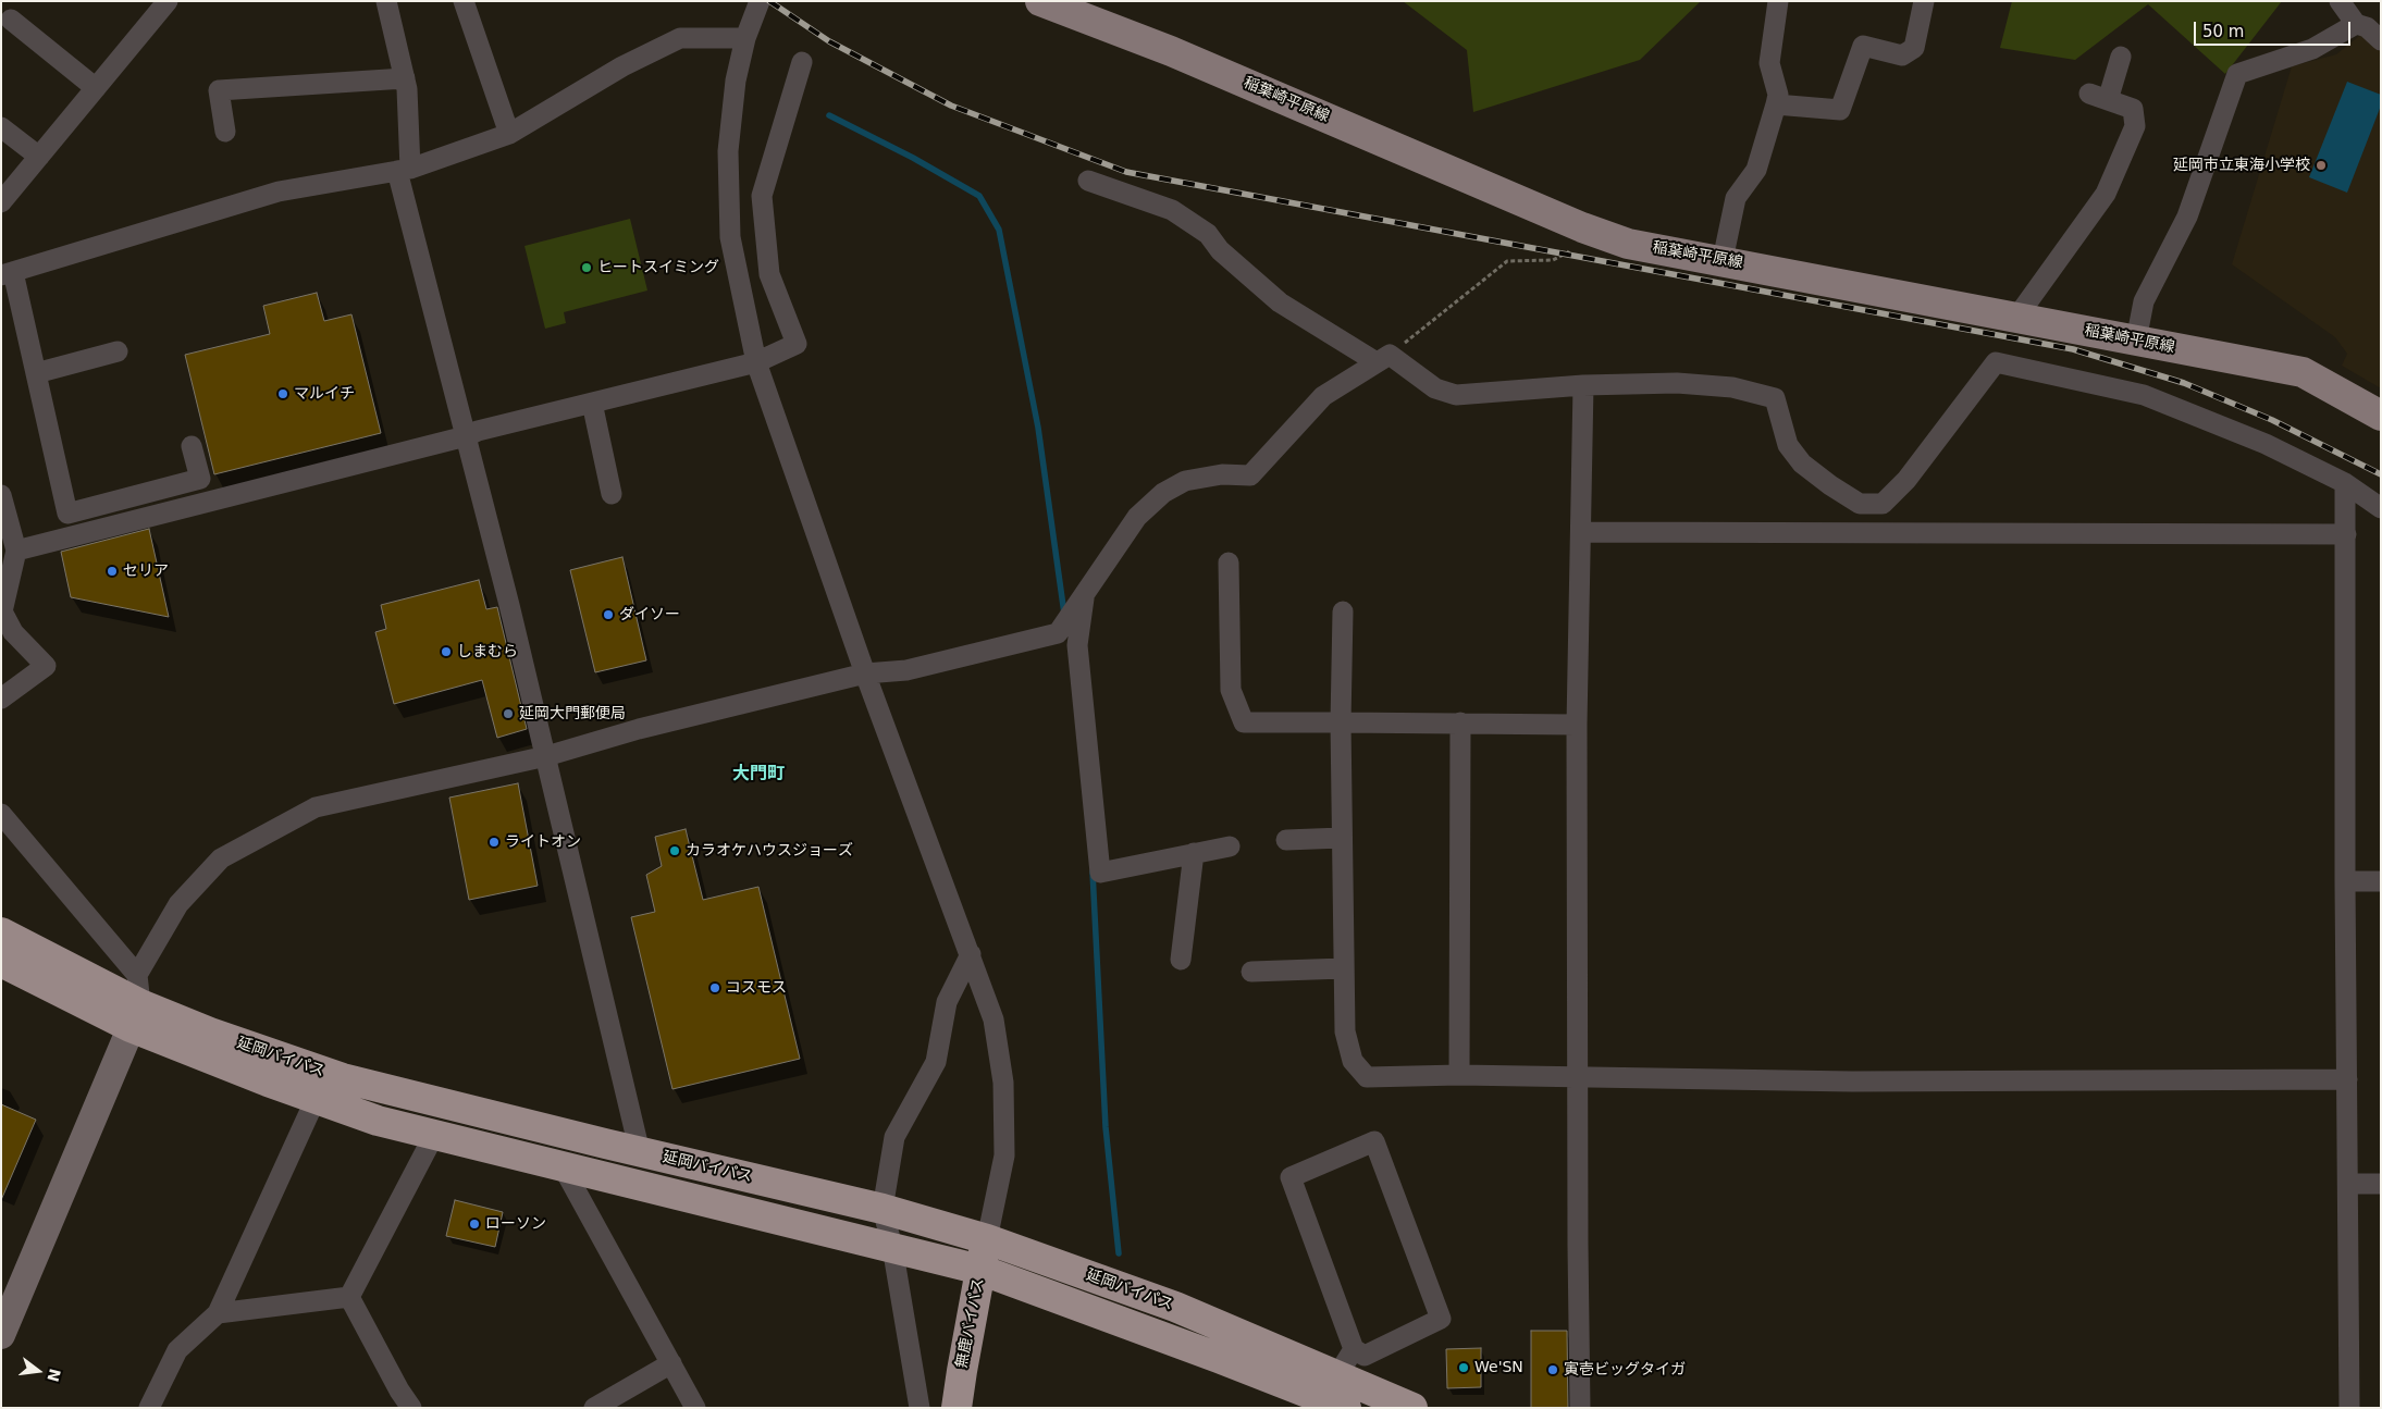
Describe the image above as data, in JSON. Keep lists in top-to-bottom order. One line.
{"streets":{"highway":["延岡バイパス","無鹿バイパス"],"main road":["稲葉崎平原線"]},"crossings":[["延岡バイパス","無鹿バイパス"]],"districts":["大門町"],"places":["延岡市立東海小学校","ヒートスイミング","マルイチ","セリア","ダイソー","しまむら","延岡大門郵便局","ライトオン","カラオケハウスジョーズ","コスモス","ローソン","We'SN","寅壱ビッグタイガ"],"scale_bar":"50 m","north":"right"}
